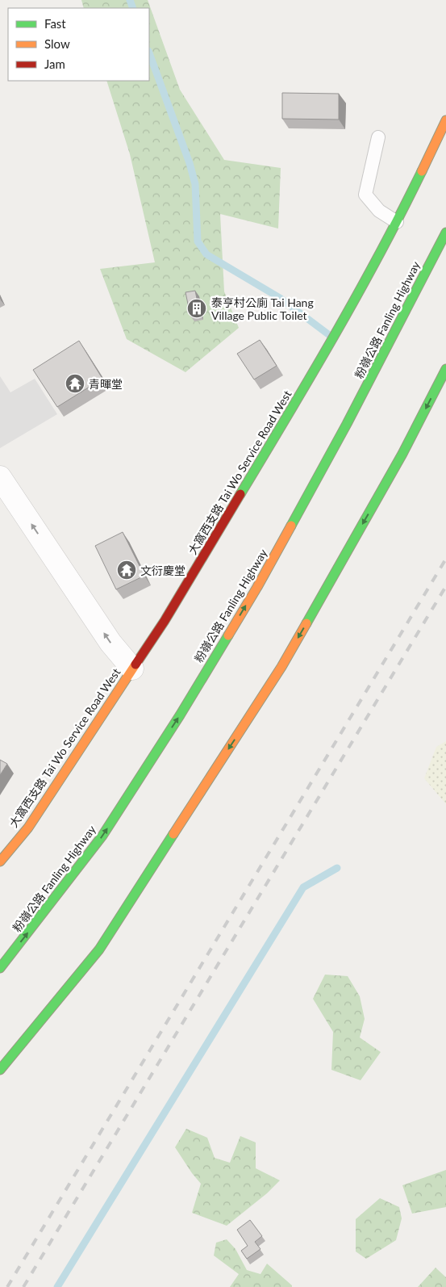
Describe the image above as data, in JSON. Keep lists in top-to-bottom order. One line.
{"streets":{"main road":["粉嶺公路 Fanling Highway","大窩西支路 Tai Wo Service Road West"]},"places":{"building":["泰亨村公廁 Tai Hang Village Public Toilet"],"temple":["青暉堂","文衍慶堂"]},"legend":["Fast","Slow","Jam"]}
